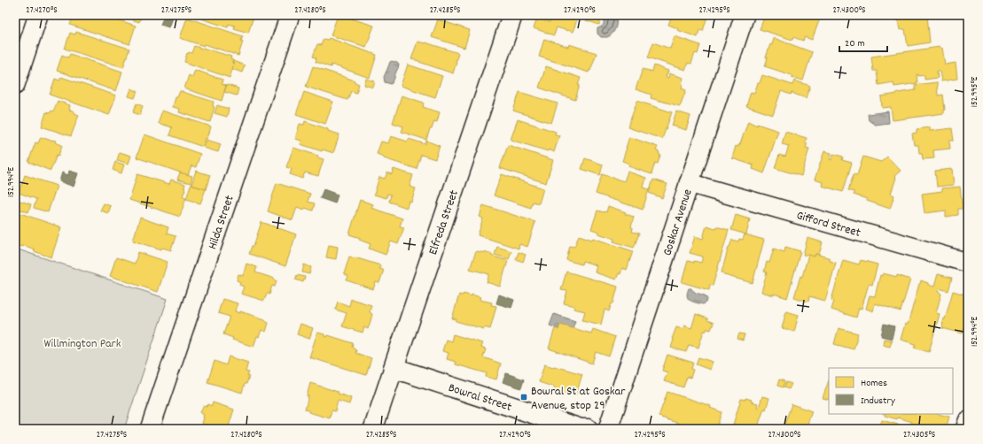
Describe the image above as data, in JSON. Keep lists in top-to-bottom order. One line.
{"streets":{"street":["Hilda Street","Elfreda Street","Goskar Avenue","Gifford Street","Bowral Street"]},"crossings":[["Elfreda Street","Bowral Street"],["Goskar Avenue","Gifford Street"]],"parks":["Willmington Park"],"places":{"transit":["Bowral St at Goskar Avenue, stop 29"]},"legend":["Homes","Industry"],"scale_bar":"20 m","coordinates":["27.4270°S","27.4275°S","27.4280°S","27.4285°S","27.4290°S","27.4295°S","27.4300°S","152.995°E","152.994°E","27.4305°S"]}
